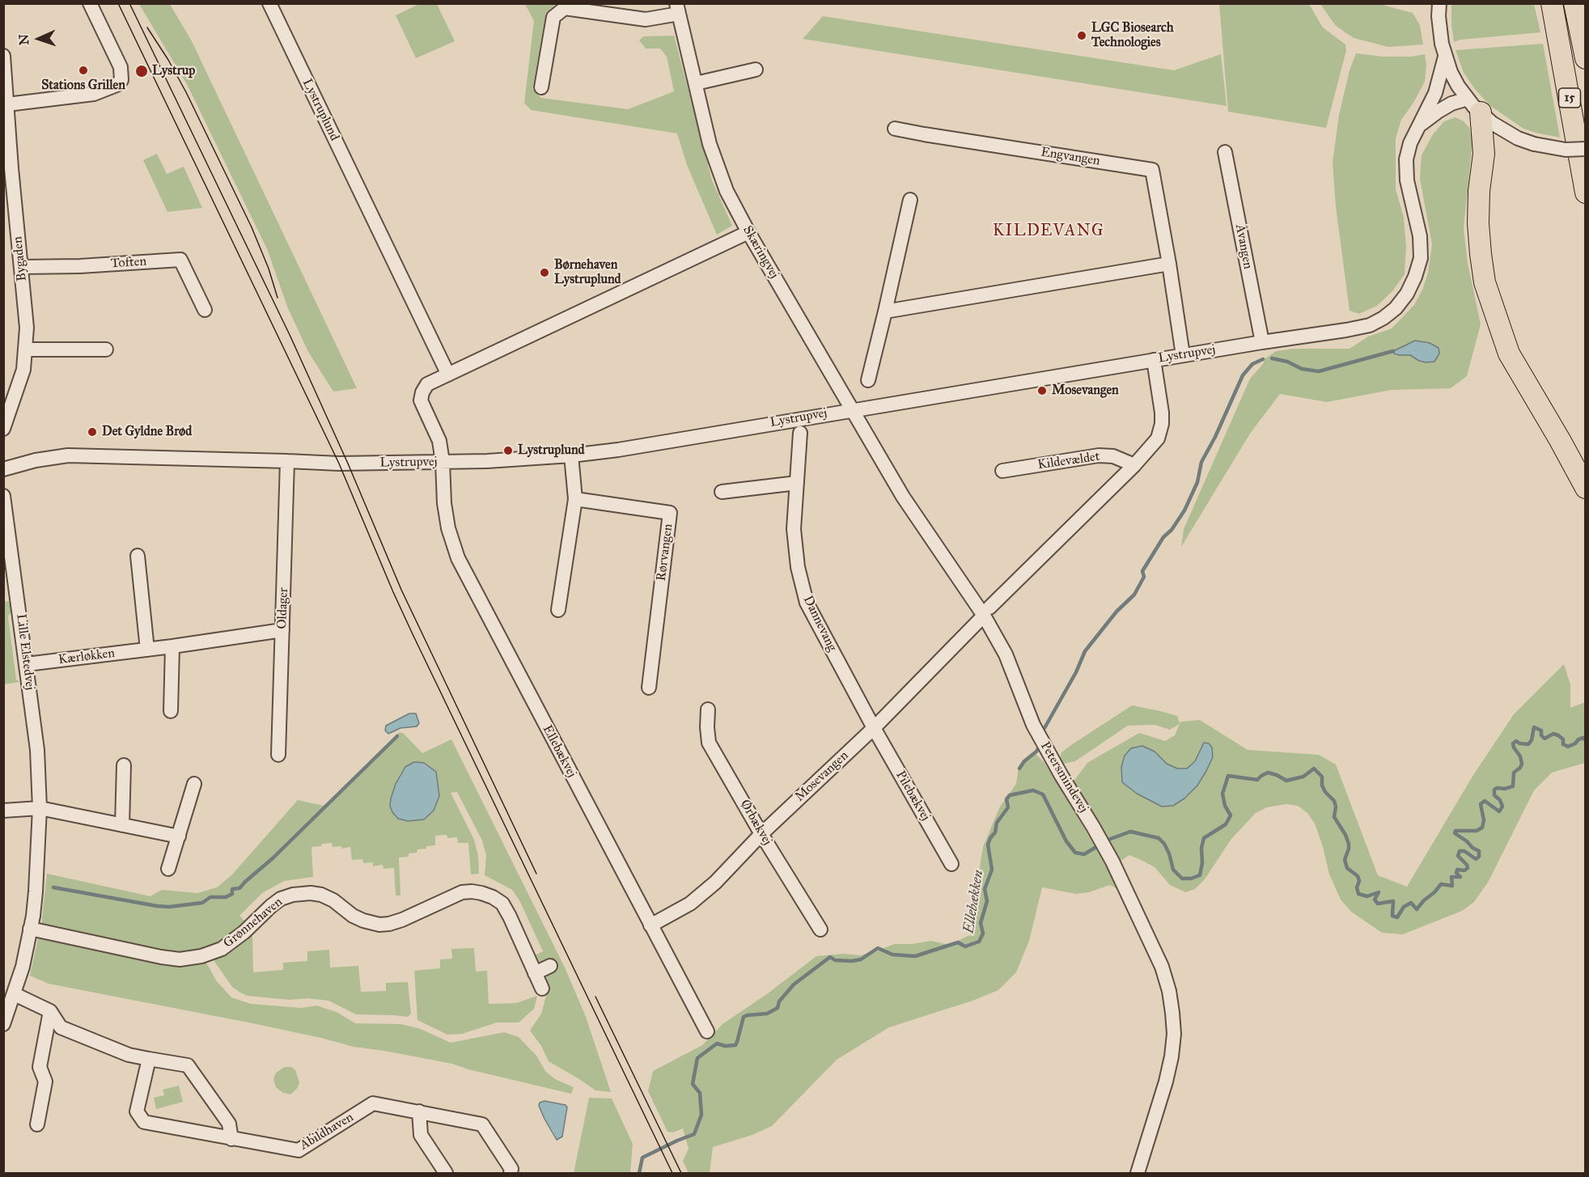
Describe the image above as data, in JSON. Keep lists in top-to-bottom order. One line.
{"streets":{"highway":["15"],"street":["Lystruplund","Engvangen","Åvangen","Skæringvej","Bygaden","Toften","Lystrupvej","Kildevældet","Rørvangen","Oldager","Dannevang","Lille Elstedvej","Kærløkken","Ellebækvej","Mosevangen","Petersmindevej","Pilebækvej","Ørbækvej","Grønnehaven","Abildhaven"]},"crossings":[["Engvangen","Lystrupvej"],["Åvangen","Lystrupvej"],["Skæringvej","Lystrupvej"],["Skæringvej","Petersmindevej"],["Bygaden","Toften"],["Lystrupvej","Oldager"],["Lystrupvej","Ellebækvej"],["Lystrupvej","Mosevangen"],["Lystrupvej","Petersmindevej"],["Kildevældet","Mosevangen"],["Oldager","Kærløkken"],["Dannevang","Mosevangen"],["Dannevang","Pilebækvej"],["Lille Elstedvej","Kærløkken"],["Lille Elstedvej","Grønnehaven"],["Ellebækvej","Mosevangen"],["Mosevangen","Petersmindevej"],["Mosevangen","Pilebækvej"],["Mosevangen","Ørbækvej"]],"districts":["KILDEVANG"],"water":["Ellebækken"],"places":["LGC Biosearch Technologies","Stations Grillen","Lystrup","Børnehaven Lystruplund","Mosevangen","Det Gyldne Brød","Lystruplund"],"north":"left"}
